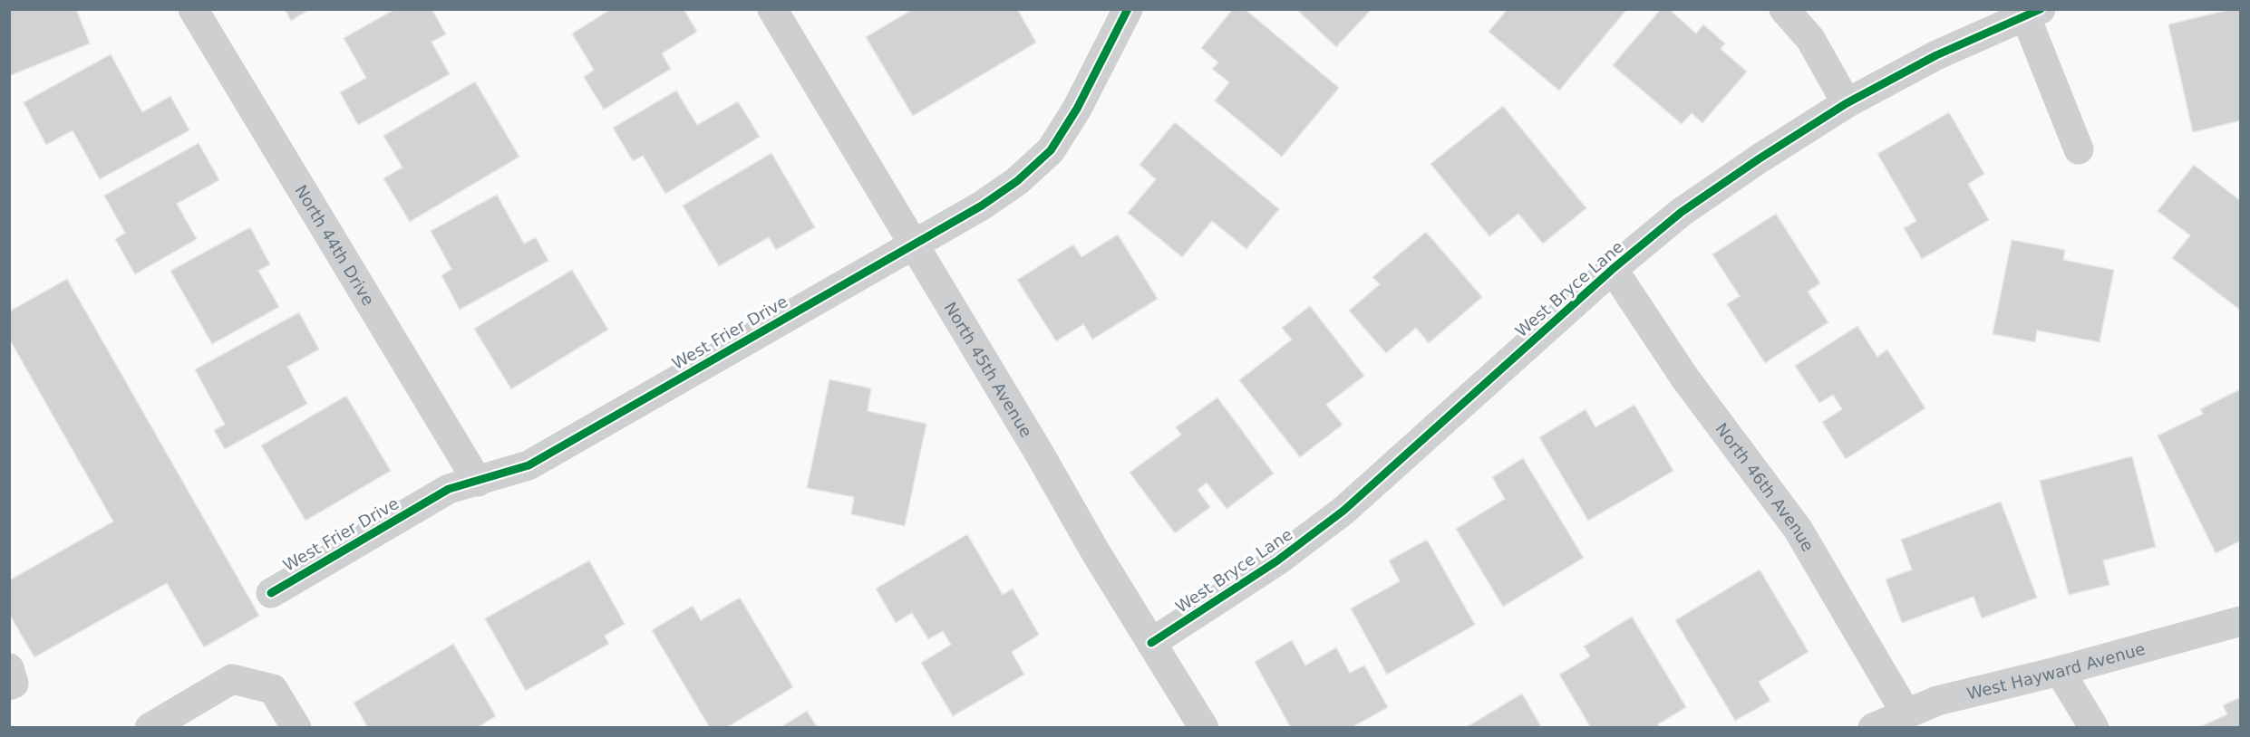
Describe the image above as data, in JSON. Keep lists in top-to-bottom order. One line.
{"streets":{"street":["North 44th Drive","West Bryce Lane","West Frier Drive","North 45th Avenue","North 46th Avenue","West Hayward Avenue"]},"crossings":[["North 44th Drive","West Frier Drive"],["West Bryce Lane","North 45th Avenue"],["West Bryce Lane","North 46th Avenue"],["West Frier Drive","North 45th Avenue"],["North 46th Avenue","West Hayward Avenue"]]}
